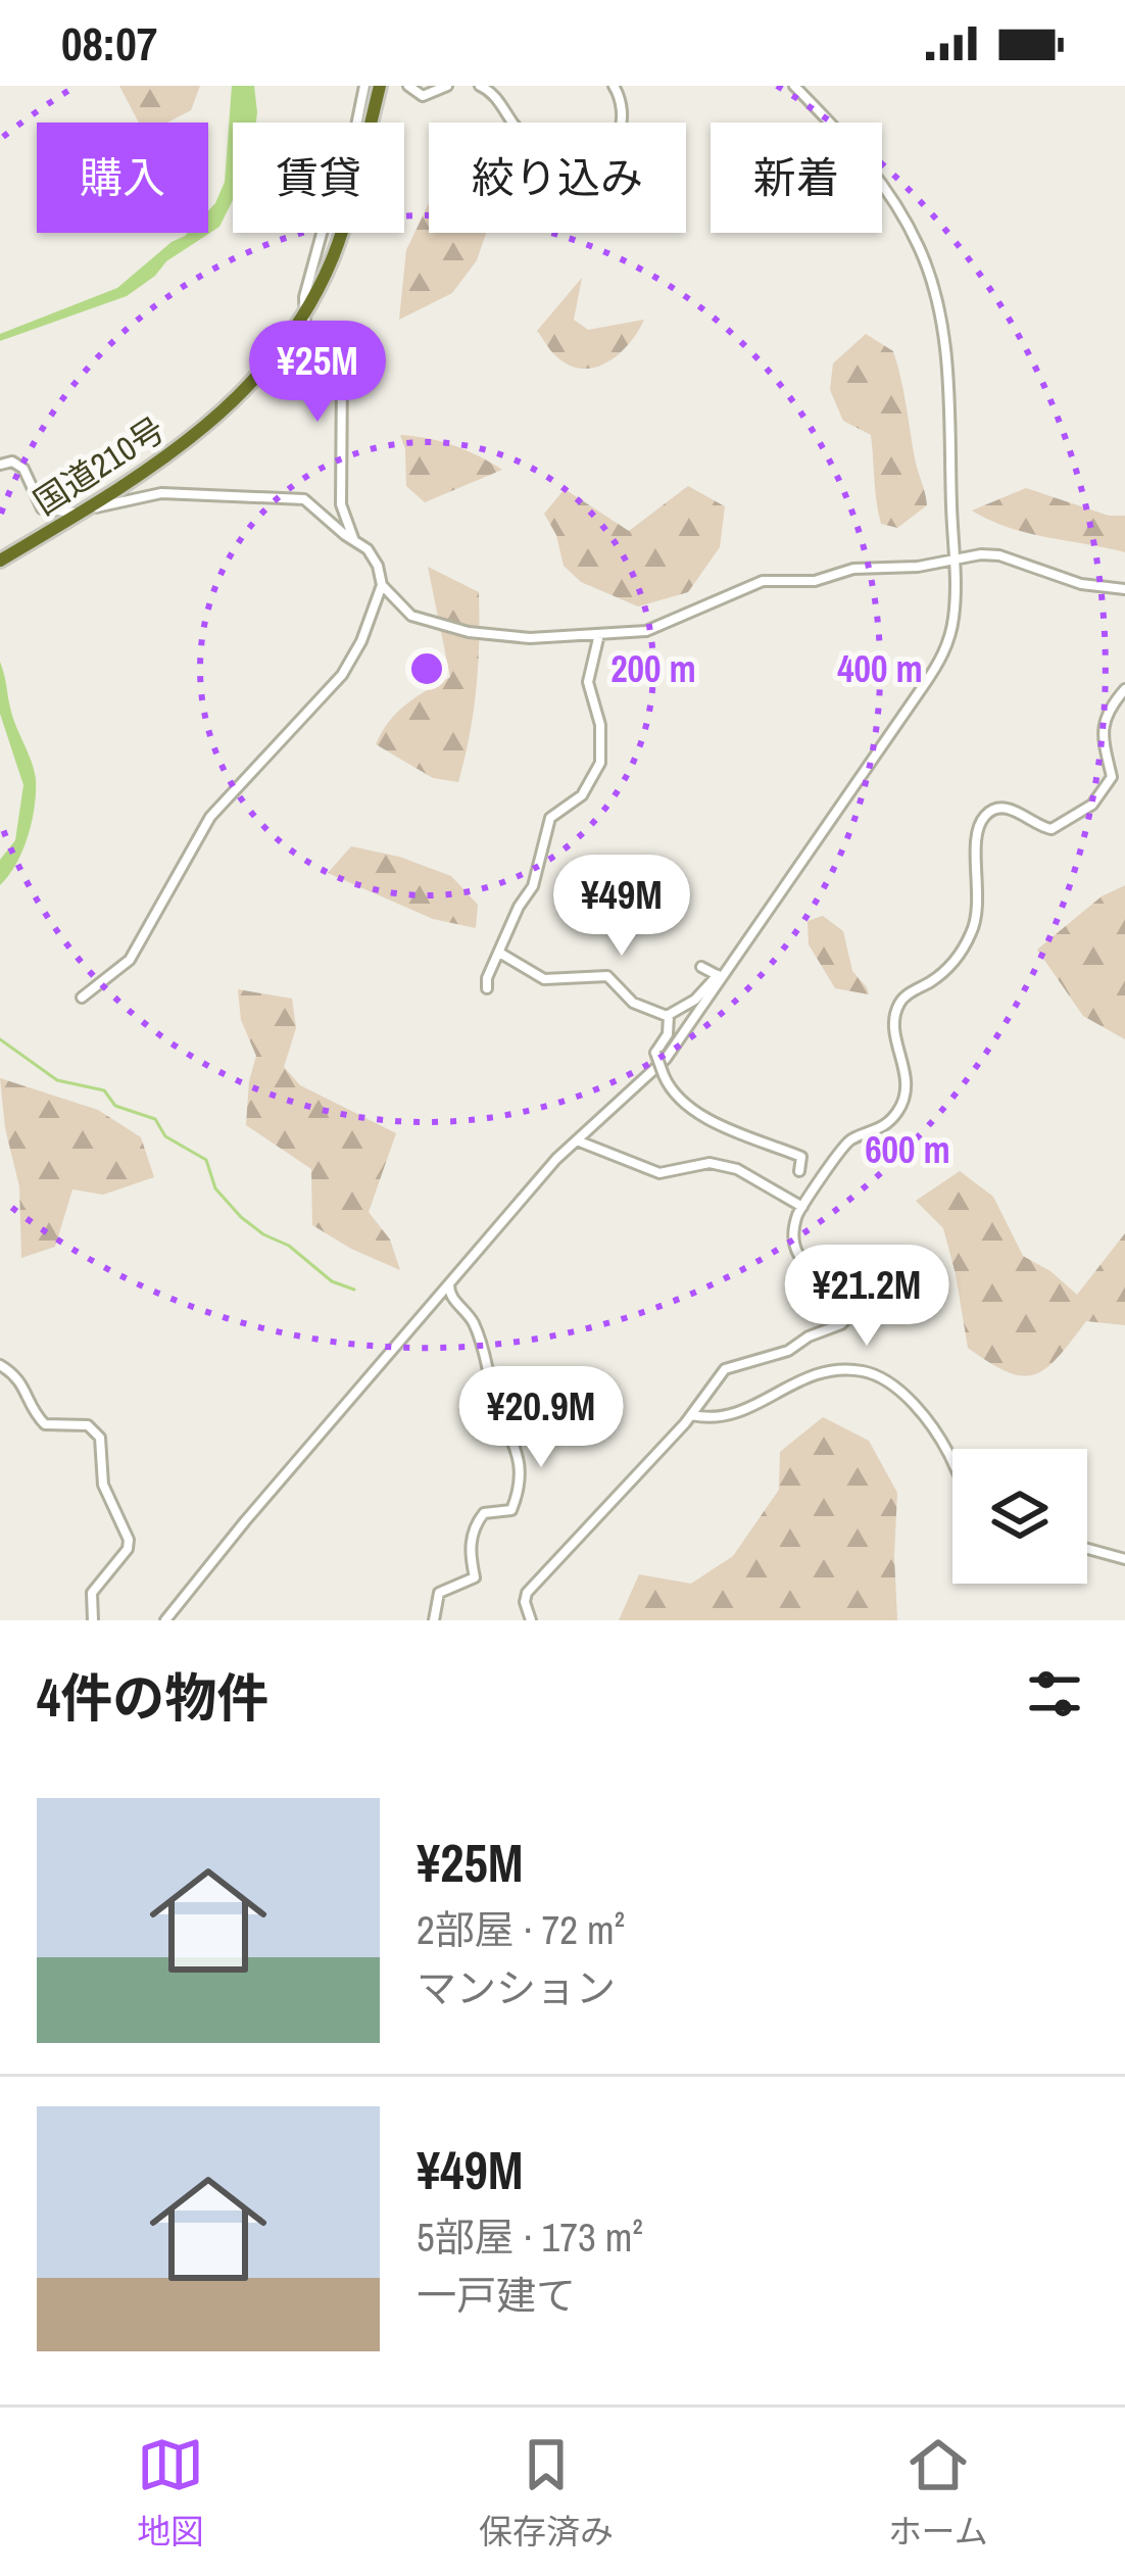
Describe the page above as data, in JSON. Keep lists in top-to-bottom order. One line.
{"streets":{"highway":["国道210号"]},"page":{"status":"08:07","chip":["購入","賃貸","絞り込み","新着"],"price":["¥25M","¥49M","¥21.2M","¥20.9M"],"heading":"4件の物件","list":[{"name":"¥25M","note":"2部屋 · 72 m² · マンション"},{"name":"¥49M","note":"5部屋 · 173 m² · 一戸建て"}],"tabs":["地図","保存済み","ホーム"]},"rings":["200 m","400 m","600 m"]}
